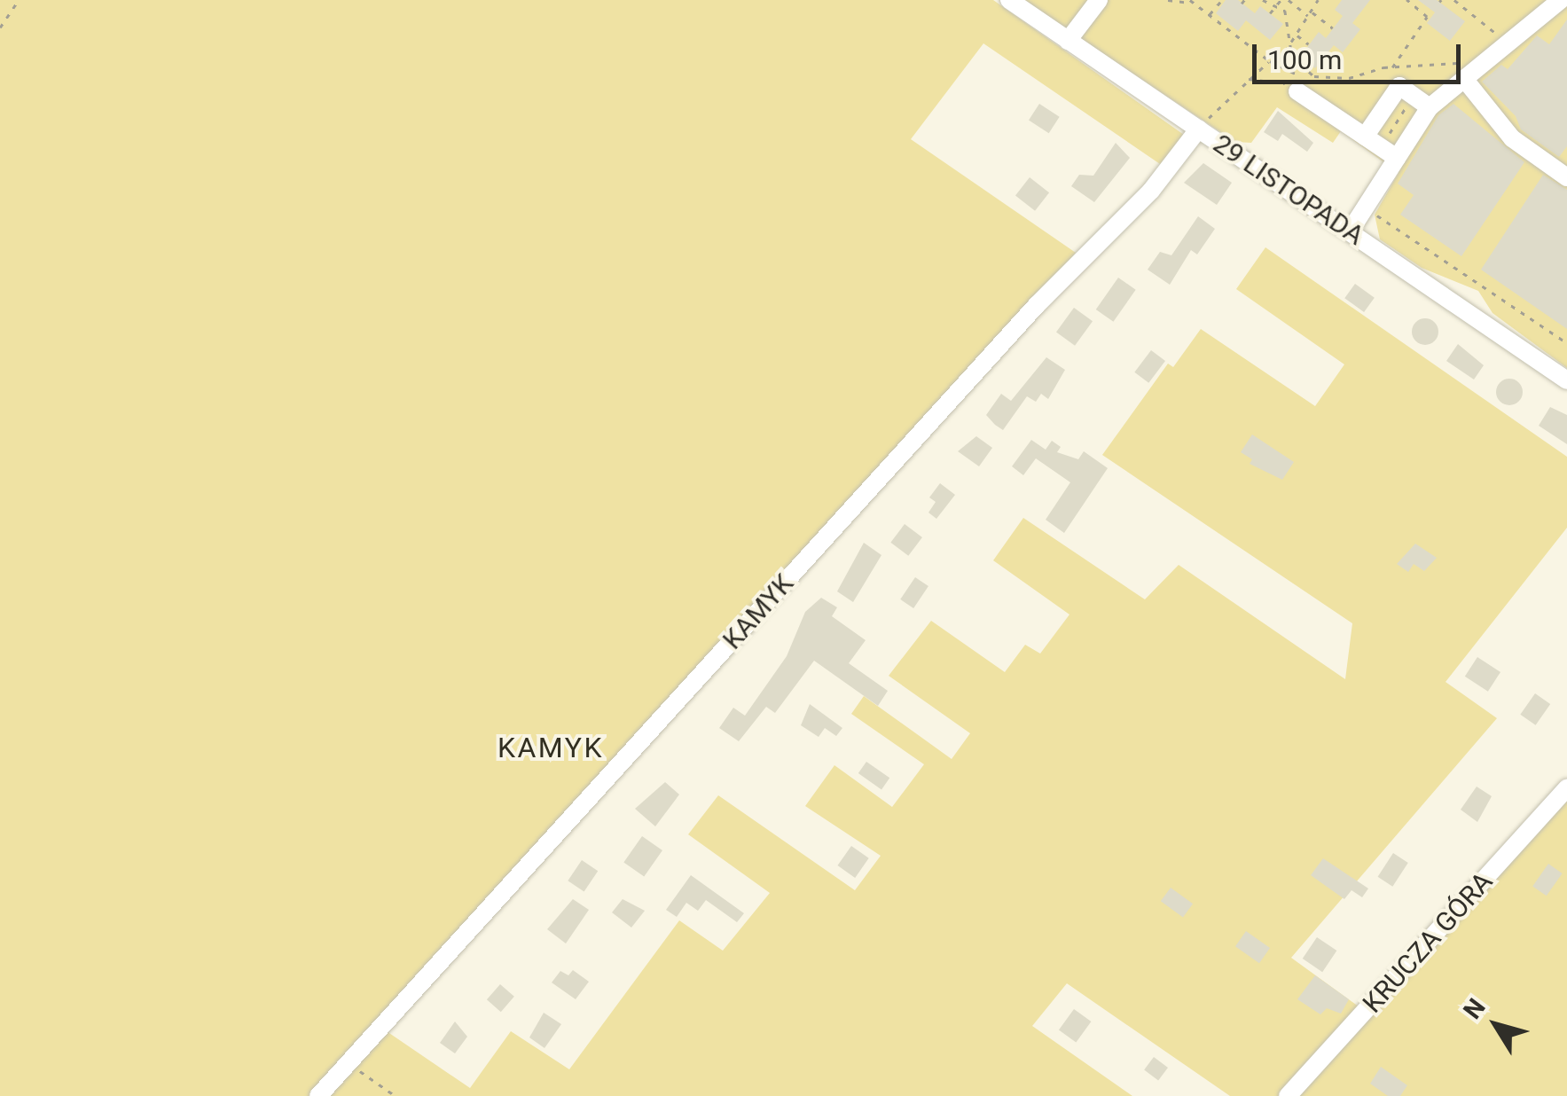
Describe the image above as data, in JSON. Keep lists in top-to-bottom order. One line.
{"streets":{"street":["29 LISTOPADA","KAMYK","KRUCZA GÓRA"]},"crossings":[["29 LISTOPADA","KAMYK"]],"districts":["KAMYK"],"scale_bar":"100 m","north":"top left"}
